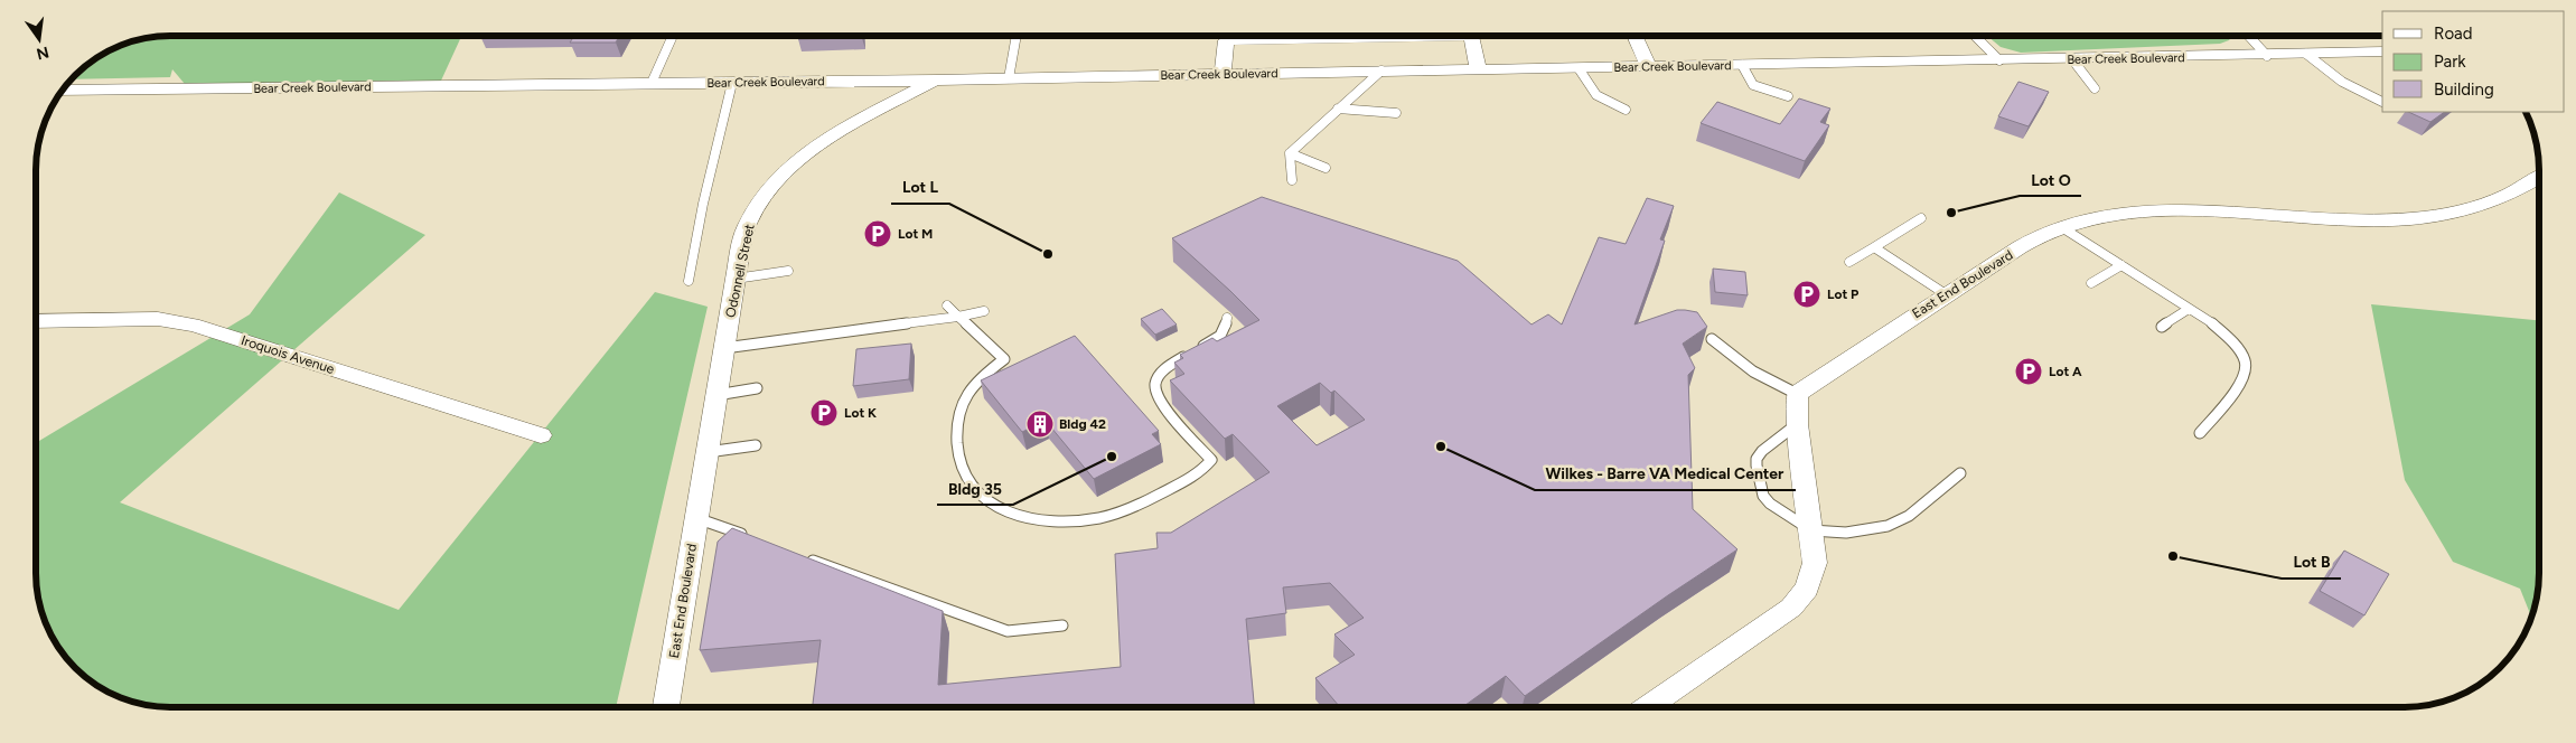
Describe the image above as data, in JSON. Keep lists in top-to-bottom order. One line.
{"streets":{"street":["Bear Creek Boulevard","Odonnell Street","East End Boulevard","Iroquois Avenue"]},"crossings":[["Bear Creek Boulevard","Odonnell Street"],["Odonnell Street","East End Boulevard"]],"places":{"other":["Lot O","Lot L","Wilkes - Barre VA Medical Center","Bldg 35","Lot B"],"parking":["Lot M","Lot P","Lot A","Lot K"],"building":["Bldg 42"]},"legend":["Road","Park","Building"],"north":"bottom"}
